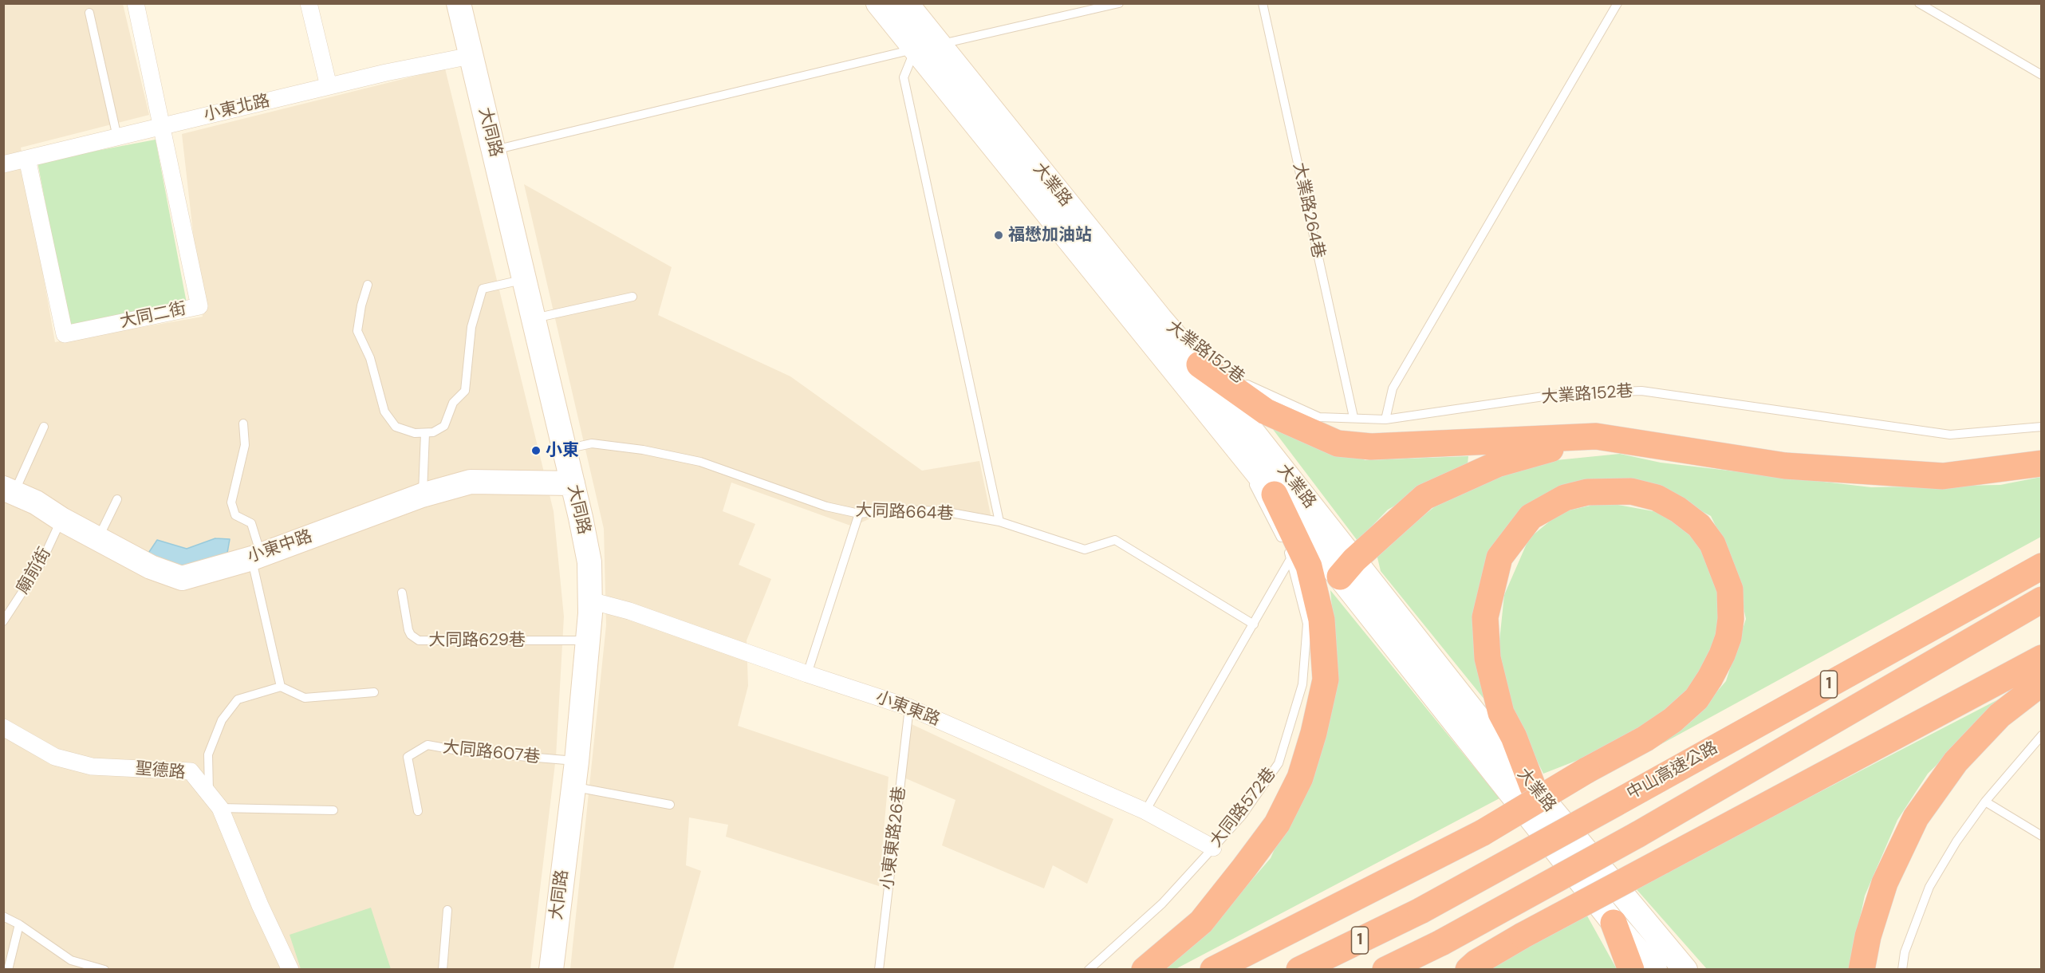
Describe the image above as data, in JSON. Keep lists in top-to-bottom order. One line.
{"streets":{"highway":["1","中山高速公路"],"main road":["大同路","大業路","小東中路"],"street":["小東北路","大同二街","小東東路","聖德路"],"lane":["大業路264巷","大業路152巷","大同路664巷","廟前街","大同路629巷","大同路607巷","大同路572巷","小東東路26巷"]},"crossings":[["小東北路","大同路"],["小東北路","大同二街"],["大同路","大同路664巷"],["大同路","小東中路"],["大同路","大同路629巷"],["大同路","小東東路"],["大同路","大同路607巷"],["大業路","大同路572巷"],["大業路264巷","大業路152巷"],["小東中路","廟前街"],["小東東路","大同路572巷"],["小東東路","小東東路26巷"]],"places":["福懋加油站","小東"]}
